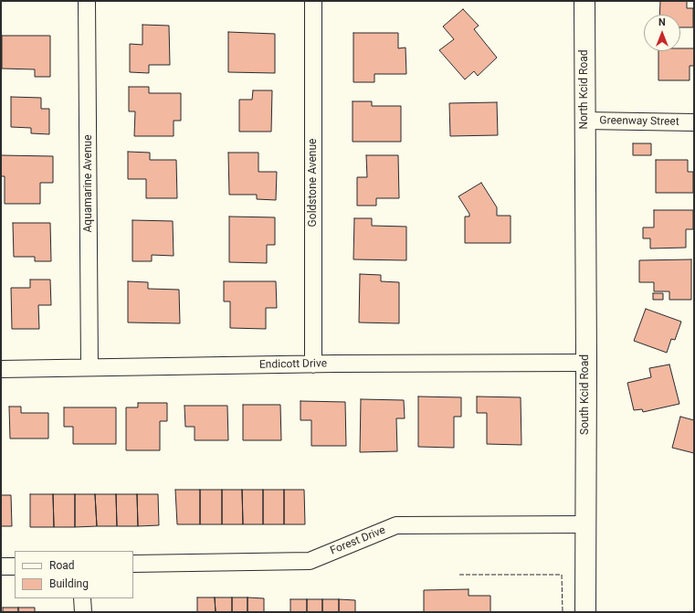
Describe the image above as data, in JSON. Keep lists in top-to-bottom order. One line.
{"streets":{"street":["North Kcid Road","Greenway Street","Goldstone Avenue","Aquamarine Avenue","Endicott Drive","South Kcid Road","Forest Drive"]},"crossings":[["North Kcid Road","Greenway Street"],["North Kcid Road","South Kcid Road"],["Goldstone Avenue","Endicott Drive"],["Aquamarine Avenue","Endicott Drive"],["Endicott Drive","South Kcid Road"],["South Kcid Road","Forest Drive"]],"legend":["Road","Building"],"north":"top"}
